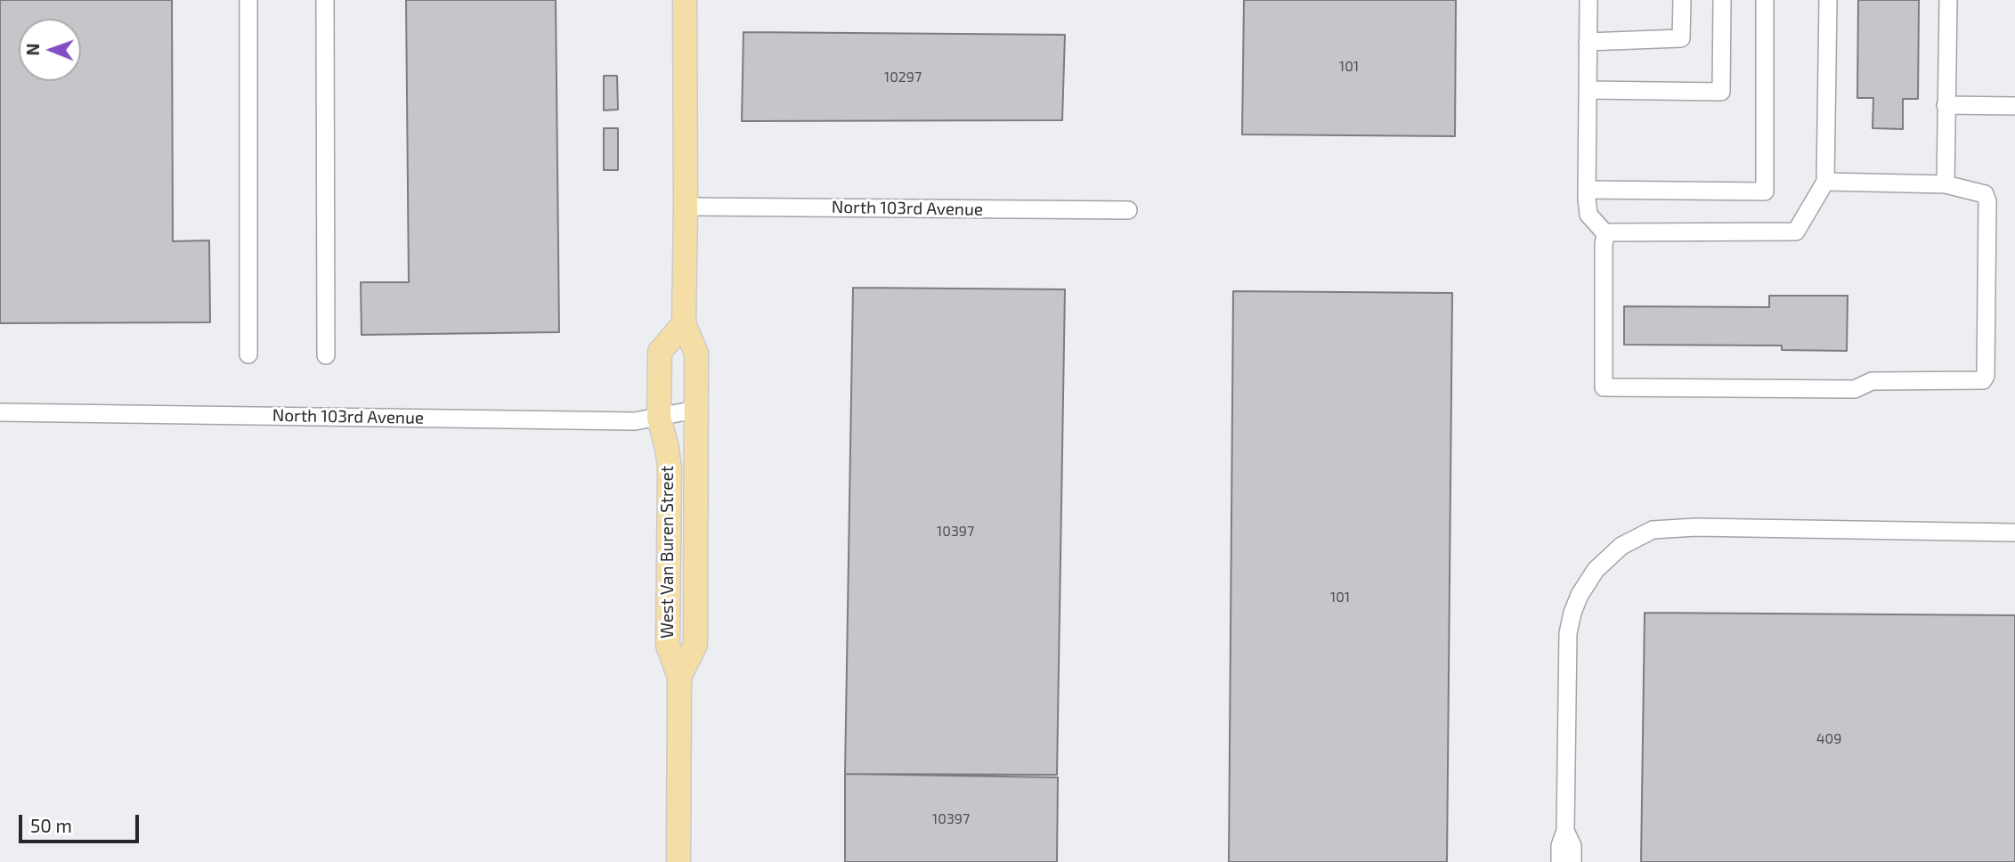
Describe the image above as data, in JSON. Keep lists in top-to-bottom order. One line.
{"streets":{"main road":["West Van Buren Street"],"street":["North 103rd Avenue"]},"crossings":[["North 103rd Avenue","West Van Buren Street"]],"house_numbers":["101","10297","10397","101","409","10397"],"scale_bar":"50 m","north":"left"}
